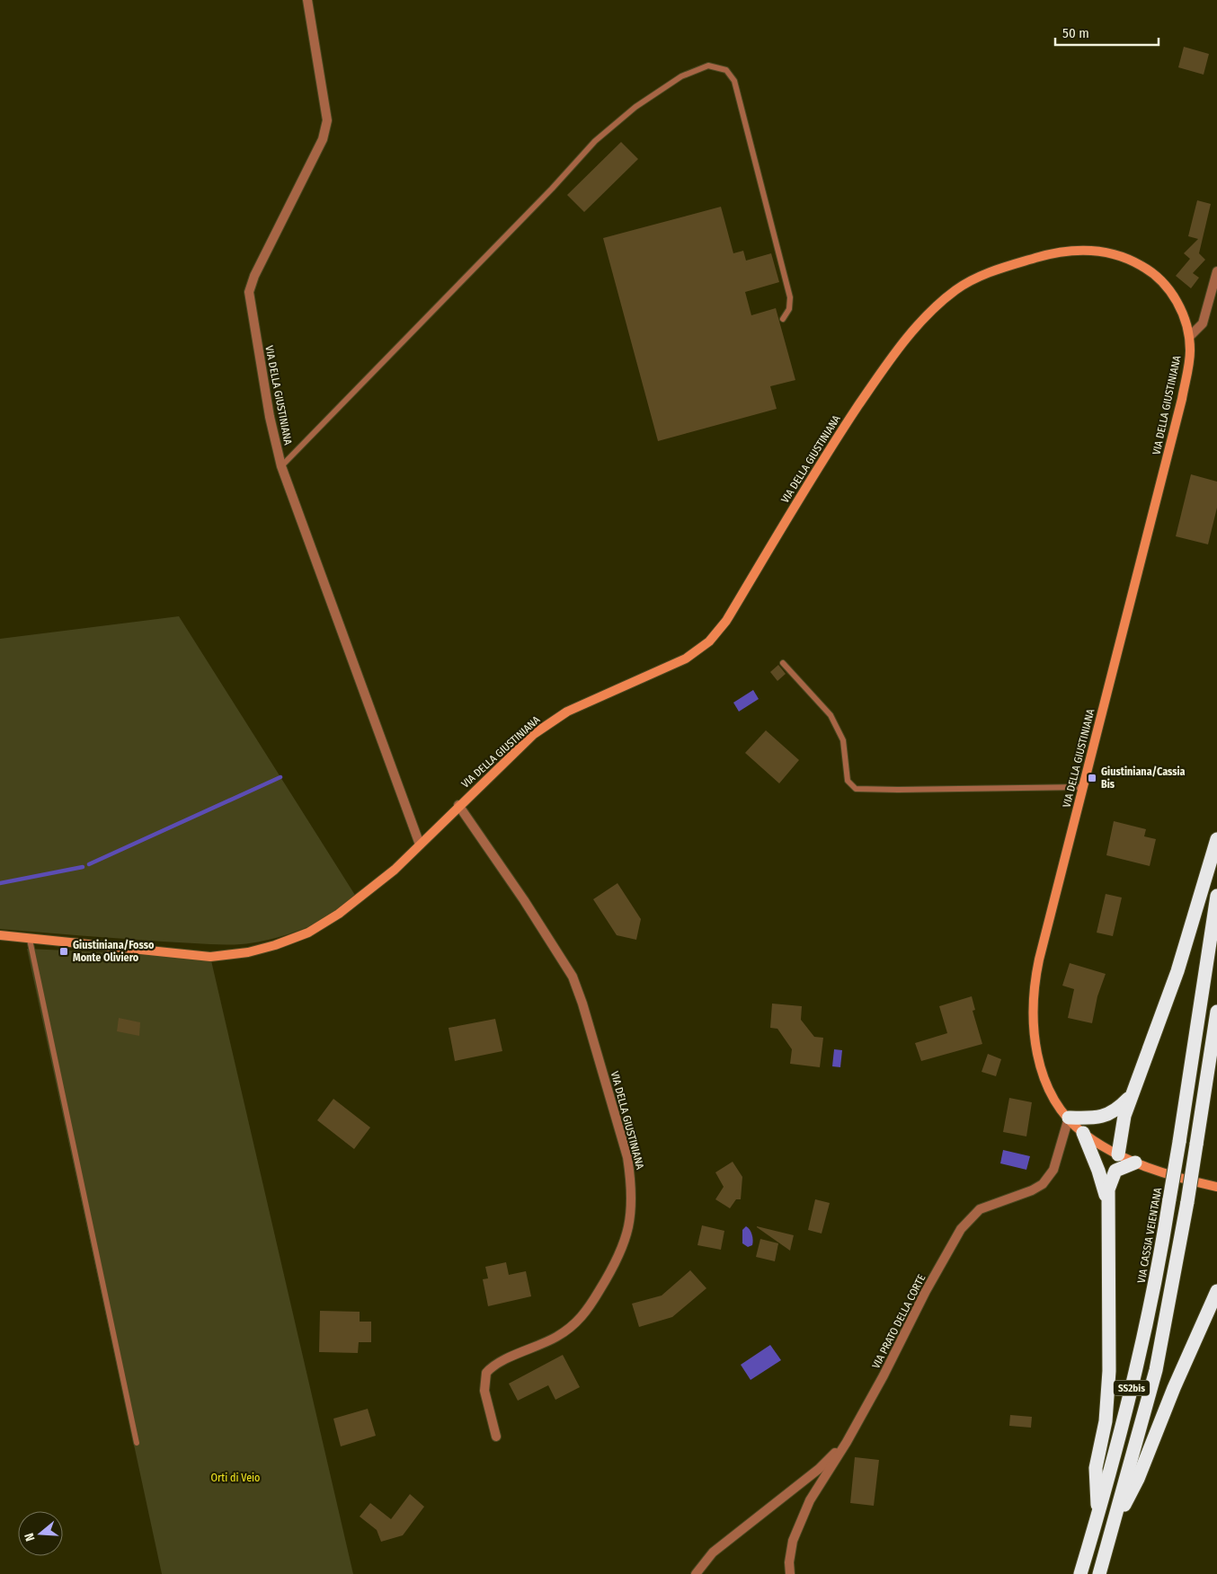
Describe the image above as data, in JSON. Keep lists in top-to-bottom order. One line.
{"streets":{"highway":["VIA CASSIA VEIENTANA","SS2bis"],"street":["VIA DELLA GIUSTINIANA","VIA PRATO DELLA CORTE"]},"crossings":[["VIA DELLA GIUSTINIANA","VIA PRATO DELLA CORTE"]],"parks":["Orti di Veio"],"places":{"transit":["Giustiniana/Cassia Bis","Giustiniana/Fosso Monte Oliviero"]},"scale_bar":"50 m","north":"left"}
